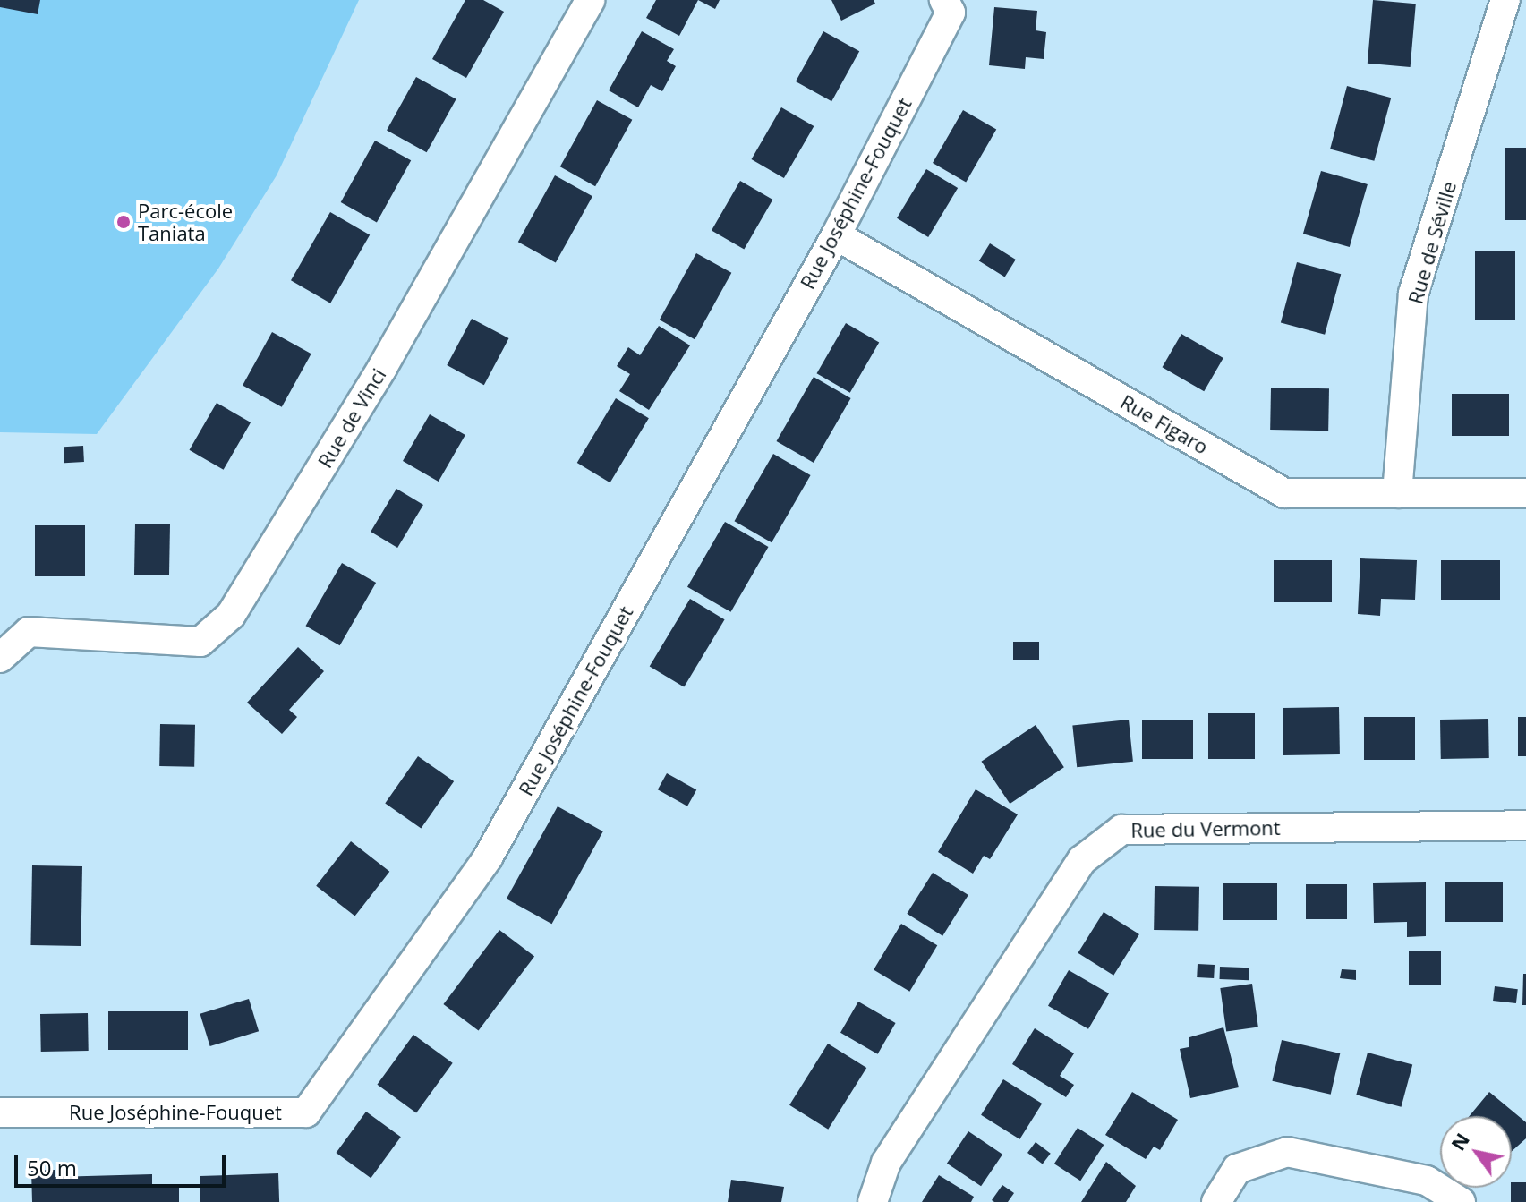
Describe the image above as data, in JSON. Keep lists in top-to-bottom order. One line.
{"streets":{"street":["Rue Joséphine-Fouquet","Rue de Séville","Rue de Vinci","Rue Figaro","Rue du Vermont"]},"crossings":[["Rue Joséphine-Fouquet","Rue Figaro"],["Rue de Séville","Rue Figaro"]],"places":["Parc-école Taniata"],"scale_bar":"50 m","north":"top left"}
